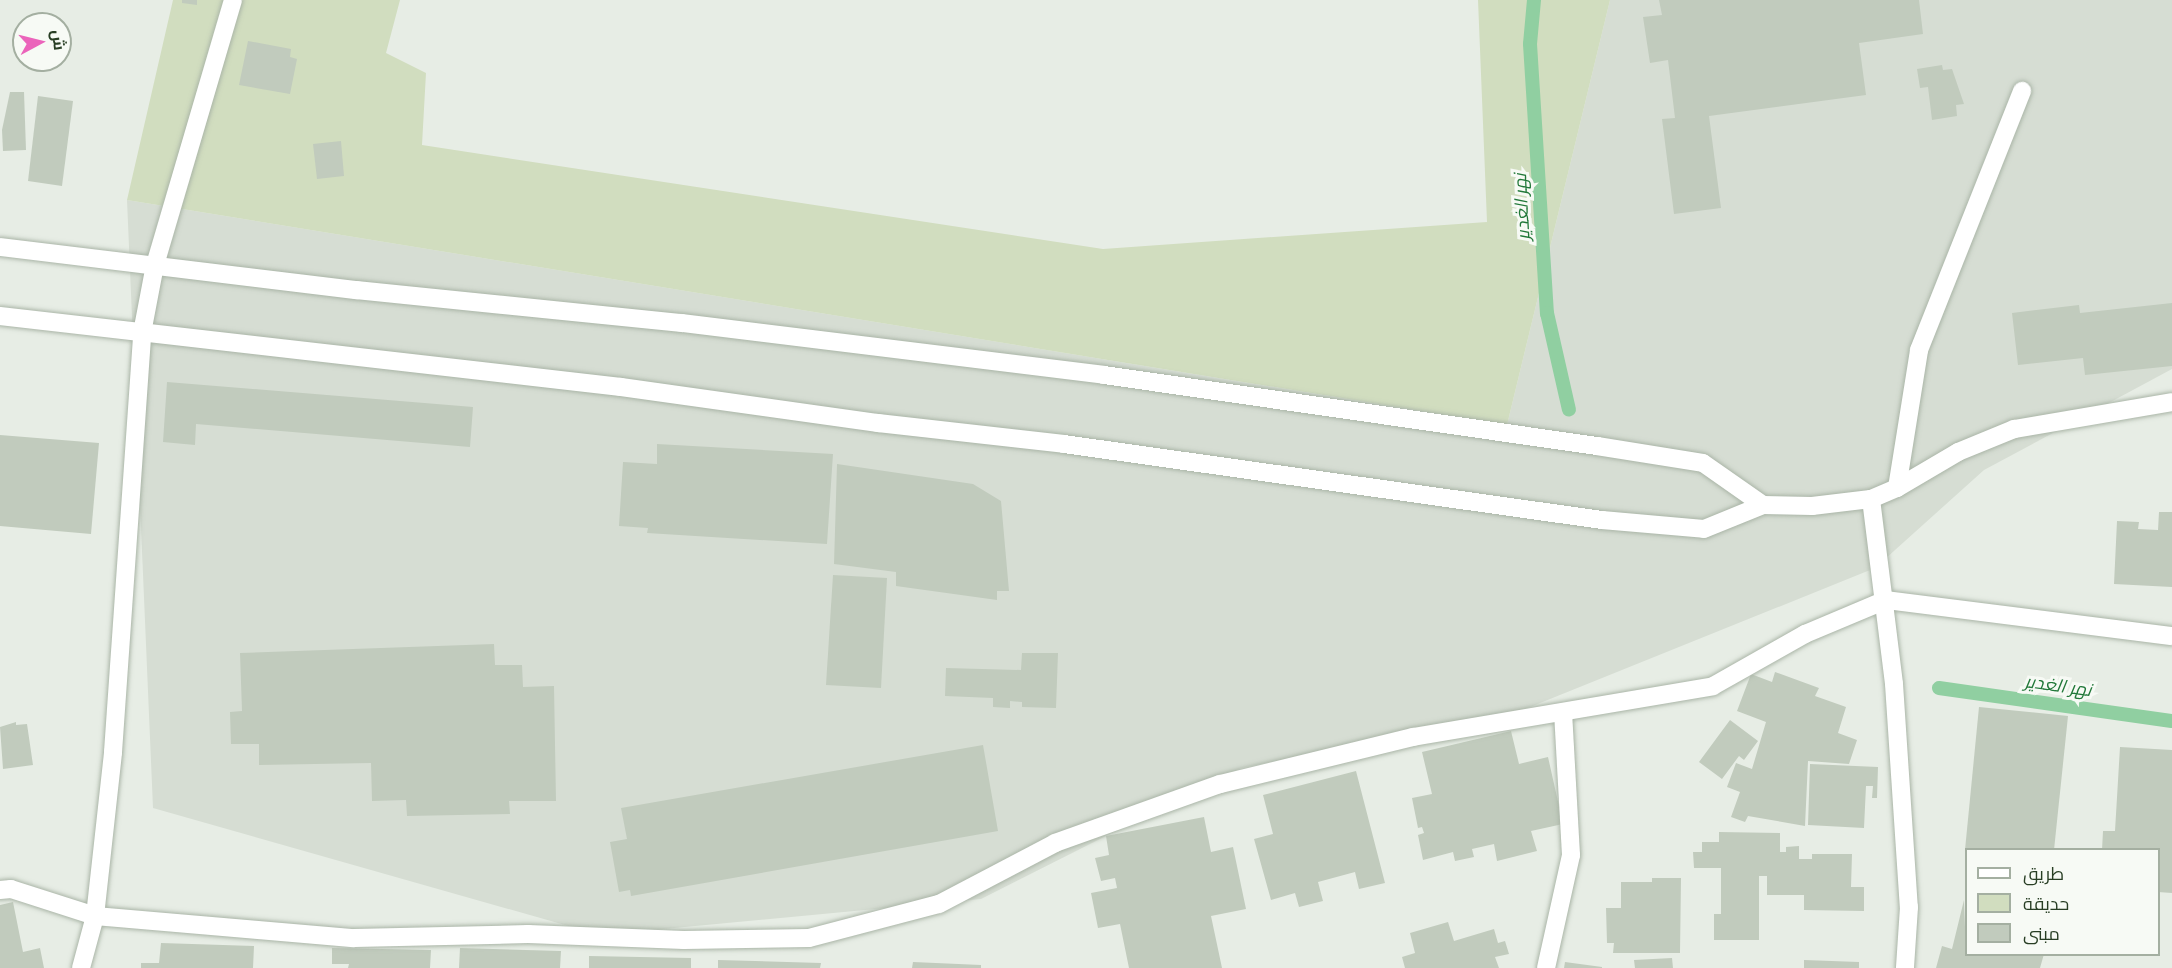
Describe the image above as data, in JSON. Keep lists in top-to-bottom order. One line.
{"water":["نهر الغدير"],"legend":["طريق","حديقة","مبنى"],"north":"right"}
